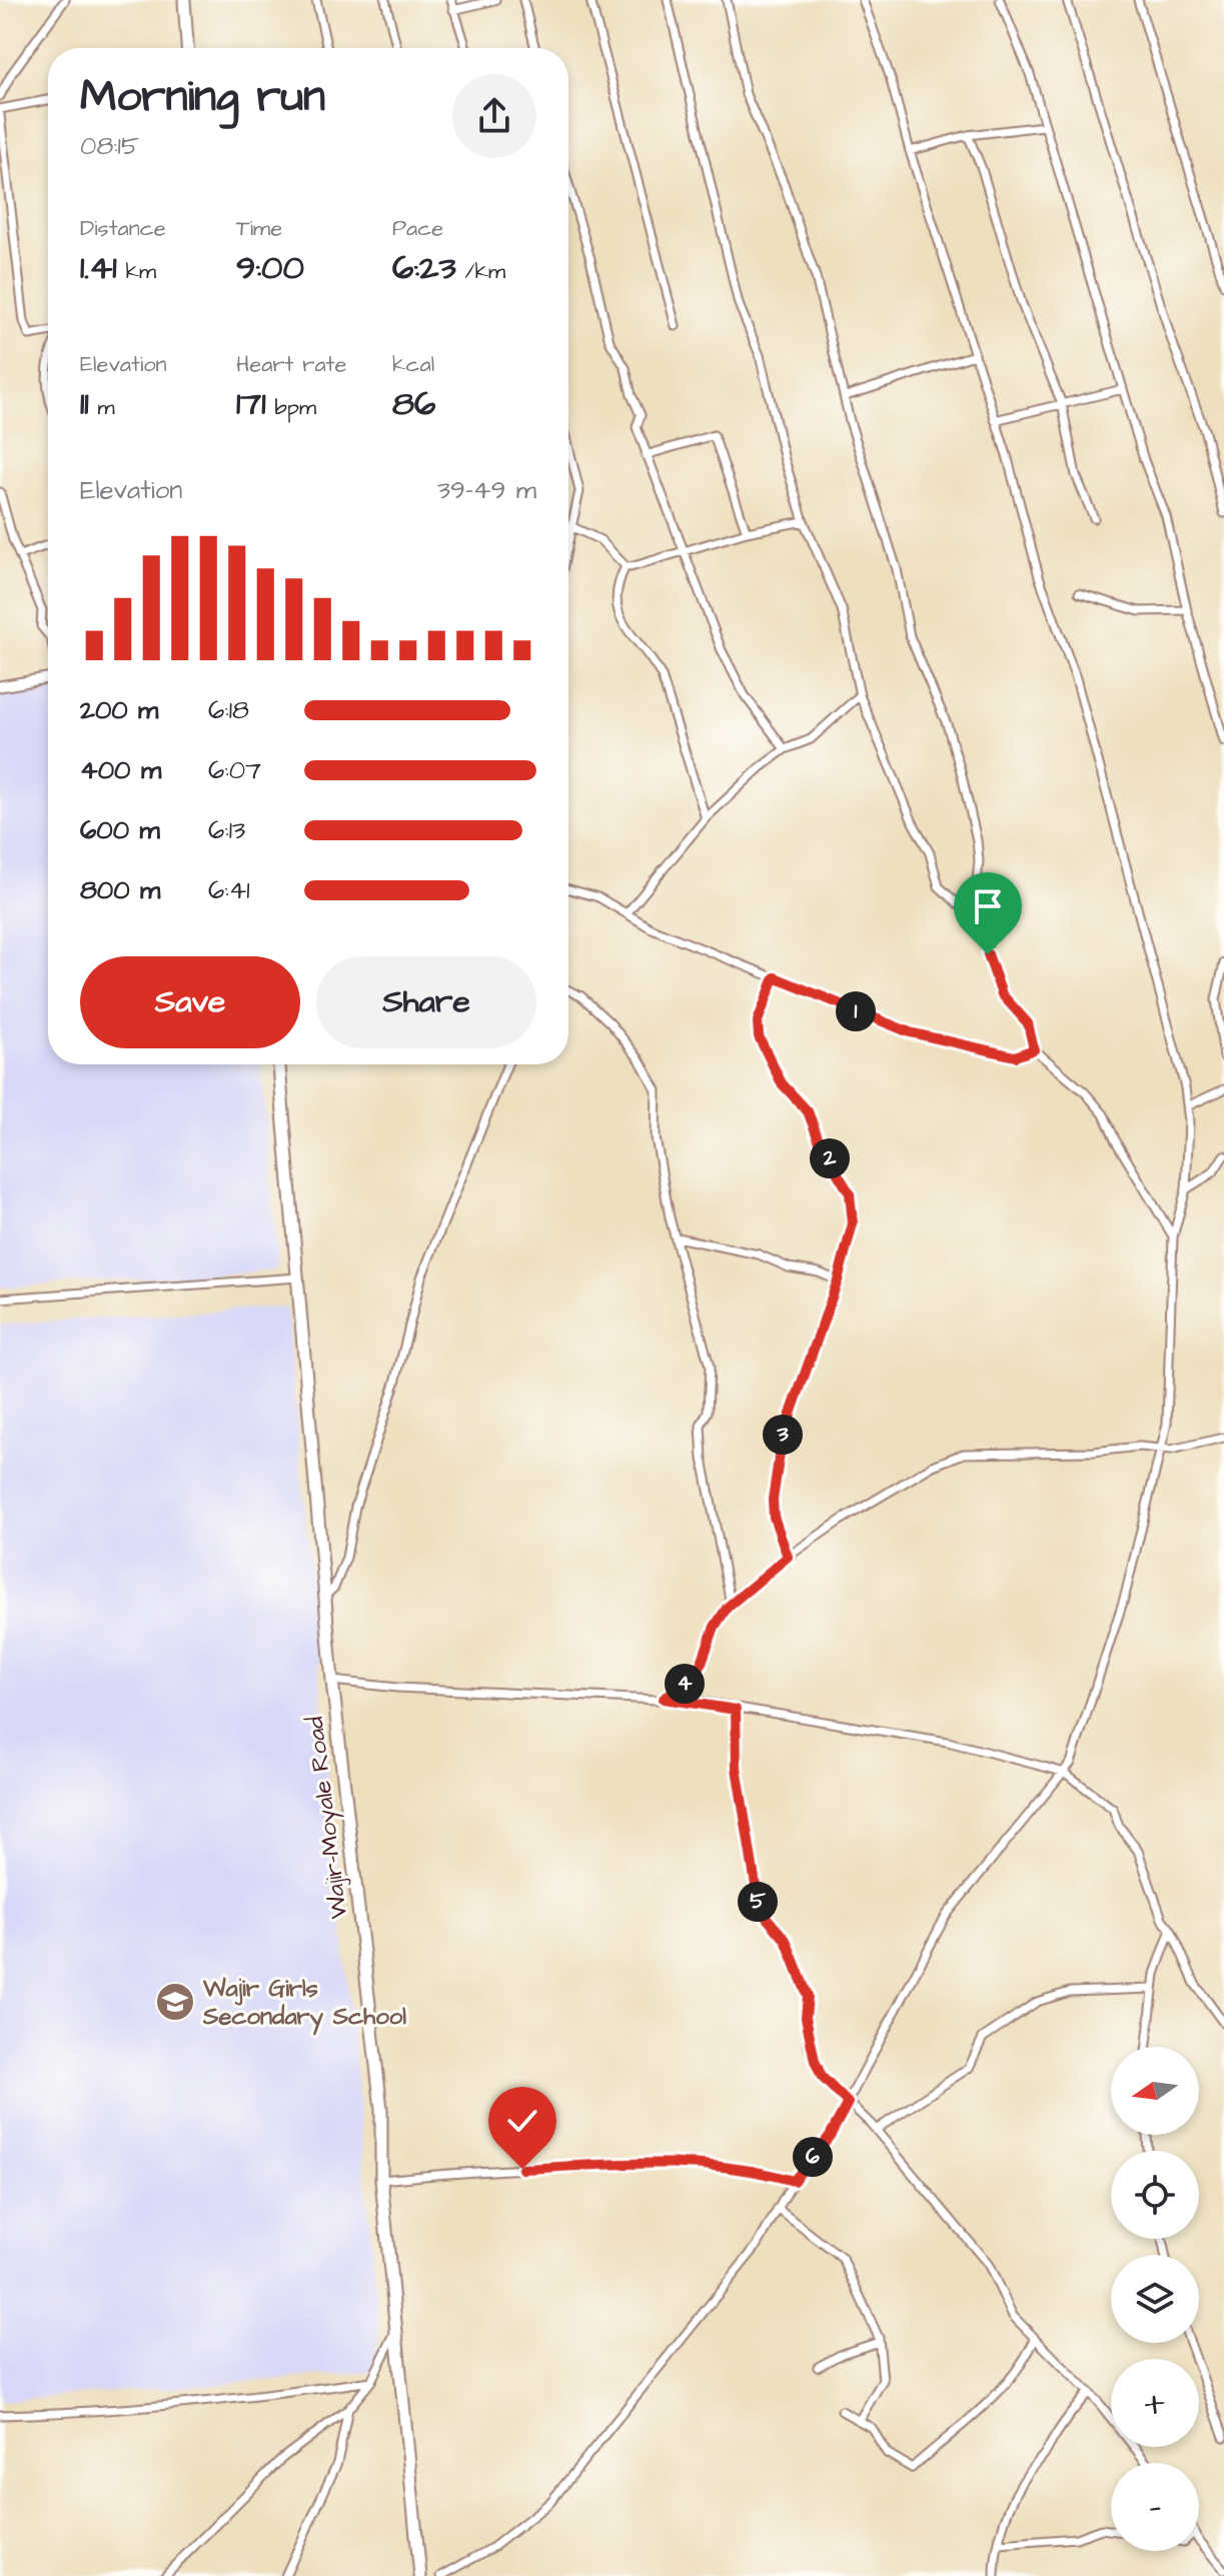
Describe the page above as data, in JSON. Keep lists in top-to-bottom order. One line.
{"streets":{"main road":["Wajir-Moyale Road"]},"places":{"school or university":["Wajir Girls Secondary School"]},"north":"left","page":{"heading":["Morning run","08:15"],"stats":[["Distance","1.41 km"],["Time","9:00"],["Pace","6:23 /km"],["Elevation","11 m"],["Heart rate","171 bpm"],["kcal","86"]],"chart":["Elevation","39–49 m"],"list":[{"name":"200 m","note":"6:18"},{"name":"400 m","note":"6:07"},{"name":"600 m","note":"6:13"},{"name":"800 m","note":"6:41"}],"buttons":["Save","Share"],"pins":["1","2","3","4","5","6"],"map_buttons":["+","−"]}}
